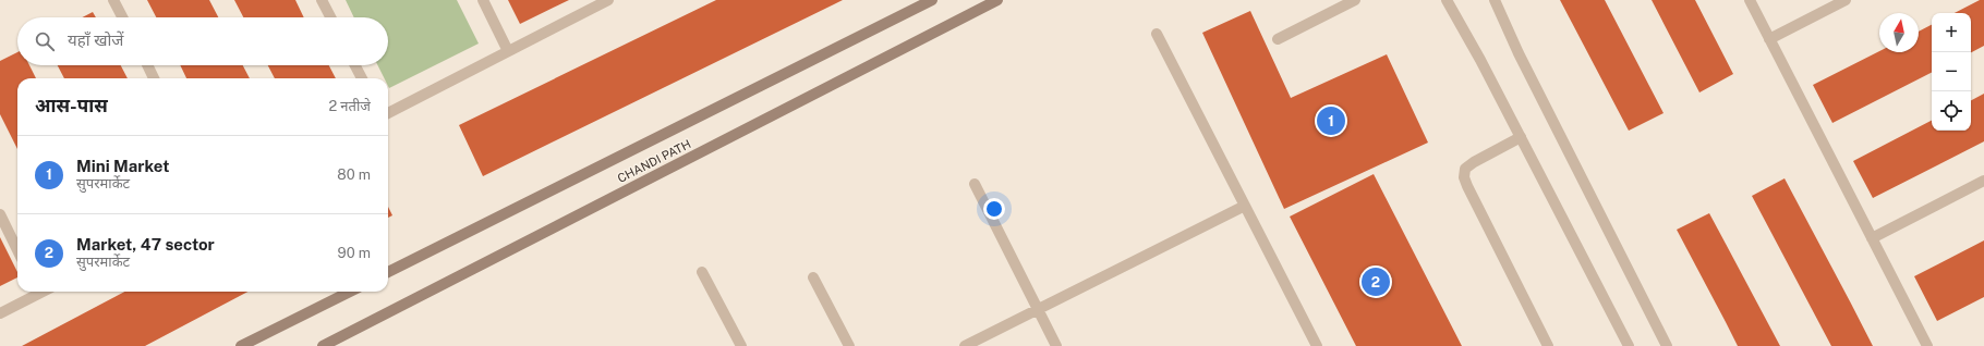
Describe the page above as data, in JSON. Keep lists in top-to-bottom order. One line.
{"streets":{"main road":["CHANDI PATH"]},"north":"top","page":{"map_buttons":["+","−"],"search":"यहाँ खोजें","heading":["आस-पास","2 नतीजे"],"pins":["1","2"],"list":[{"mark":"1","name":"Mini Market","note":"सुपरमार्केट","value":"80 m"},{"mark":"2","name":"Market, 47 sector","note":"सुपरमार्केट","value":"90 m"}]}}
